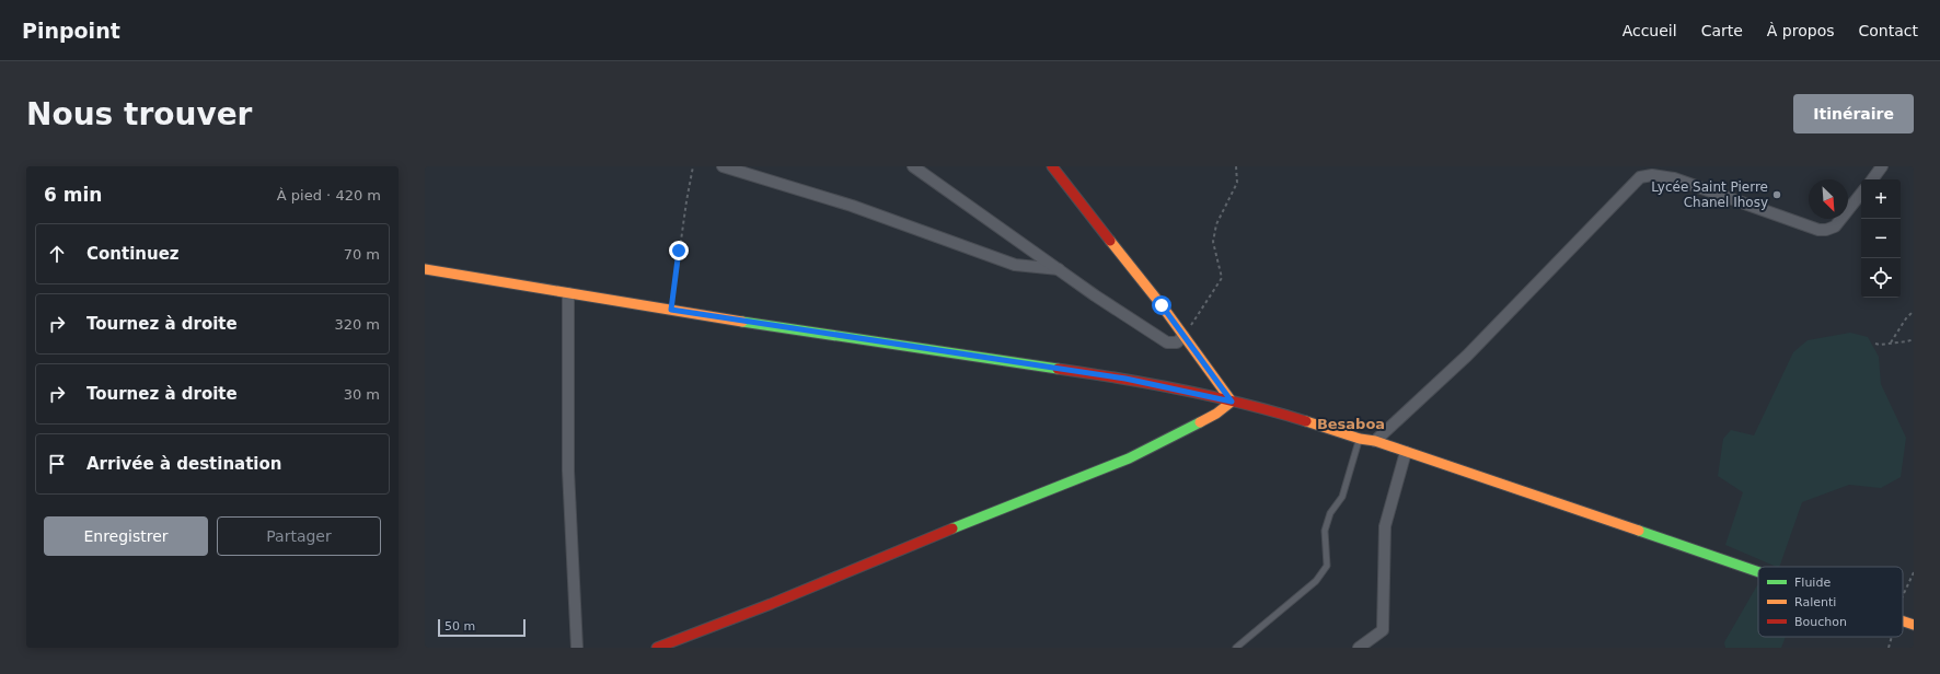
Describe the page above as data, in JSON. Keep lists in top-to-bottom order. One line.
{"districts":["Besaboa"],"places":["Lycée Saint Pierre Chanel Ihosy"],"legend":["Fluide","Ralenti","Bouchon"],"scale_bar":"50 m","north":"bottom right","page":{"header":"Pinpoint","nav":["Accueil","Carte","À propos","Contact"],"buttons":["Itinéraire",["Enregistrer","Partager"]],"title":"Nous trouver","heading":["6 min","À pied · 420 m"],"map_buttons":["+","−"],"list":[["Continuez","70 m"],["Tournez à droite","320 m"],["Tournez à droite","30 m"],"Arrivée à destination"],"scale":"50 m"}}
